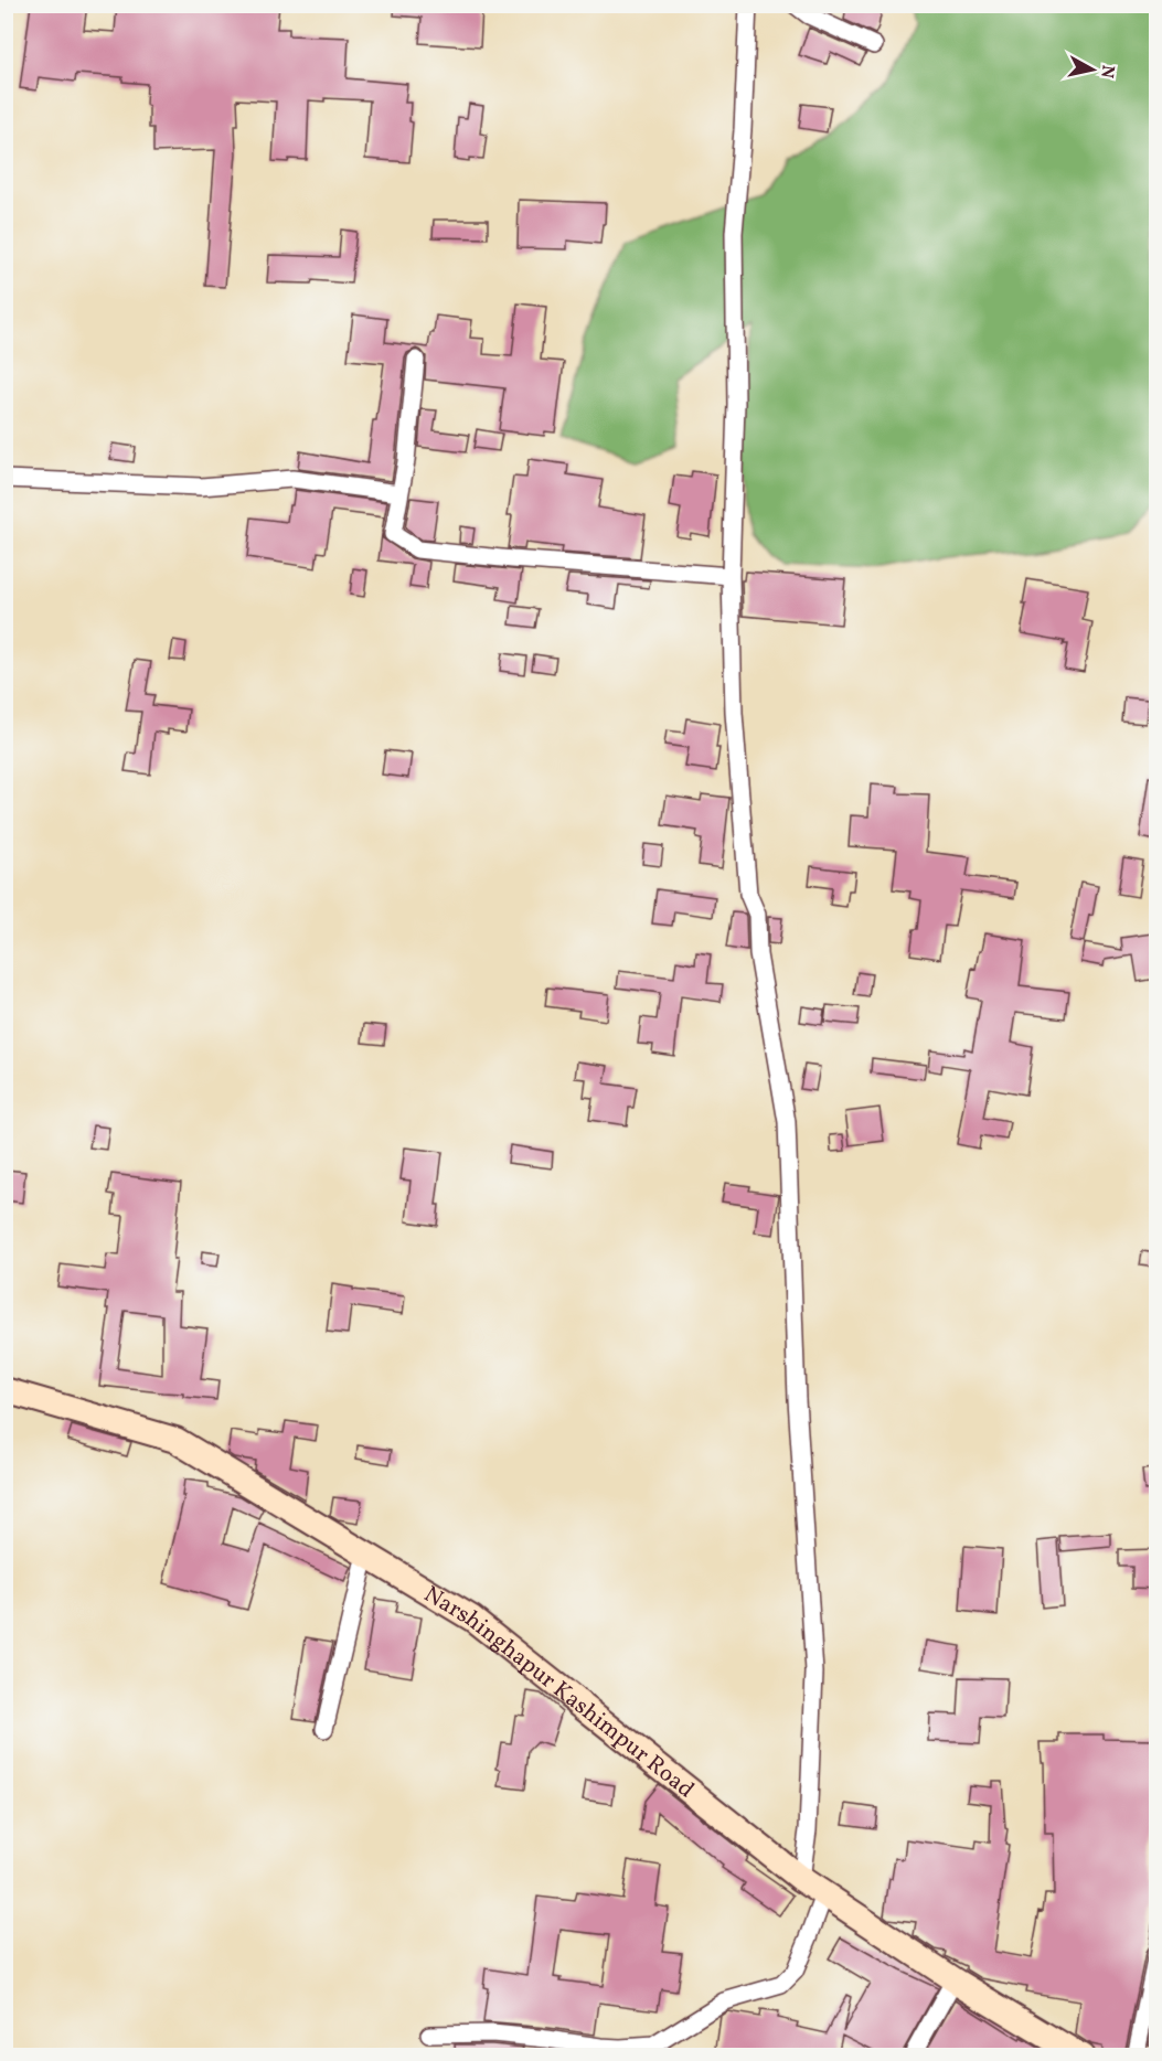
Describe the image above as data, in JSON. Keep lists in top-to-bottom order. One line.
{"streets":{"street":["Narshinghapur Kashimpur Road"]},"north":"right"}
